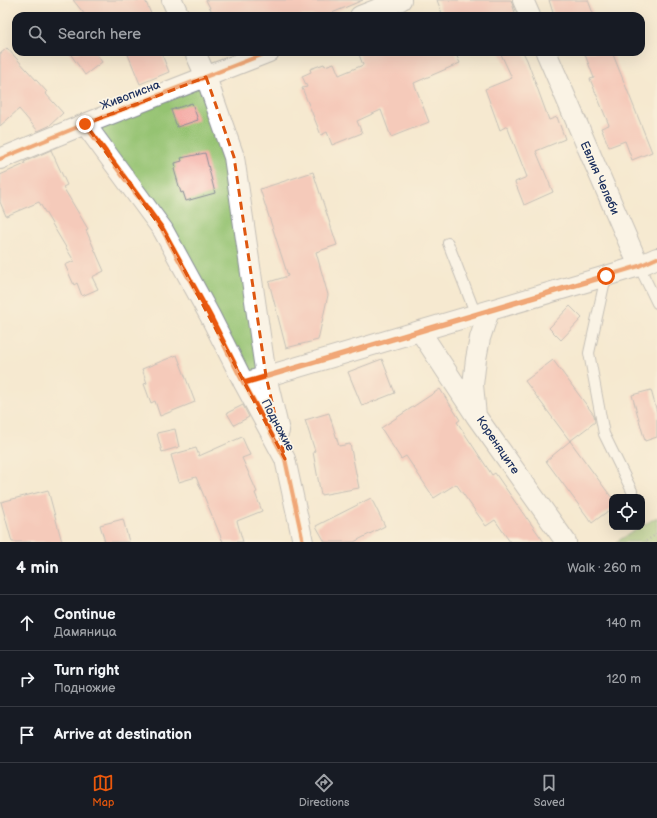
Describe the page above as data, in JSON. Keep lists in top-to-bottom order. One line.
{"streets":{"street":["Живописна","Евлия Челеби","Подножие","Кореняците"]},"crossings":[["Живописна","Подножие"]],"page":{"search":"Search here","heading":["4 min","Walk · 260 m"],"list":[["Continue","Дамяница","140 m"],["Turn right","Подножие","120 m"],"Arrive at destination"],"nav":["Map","Directions","Saved"]}}
